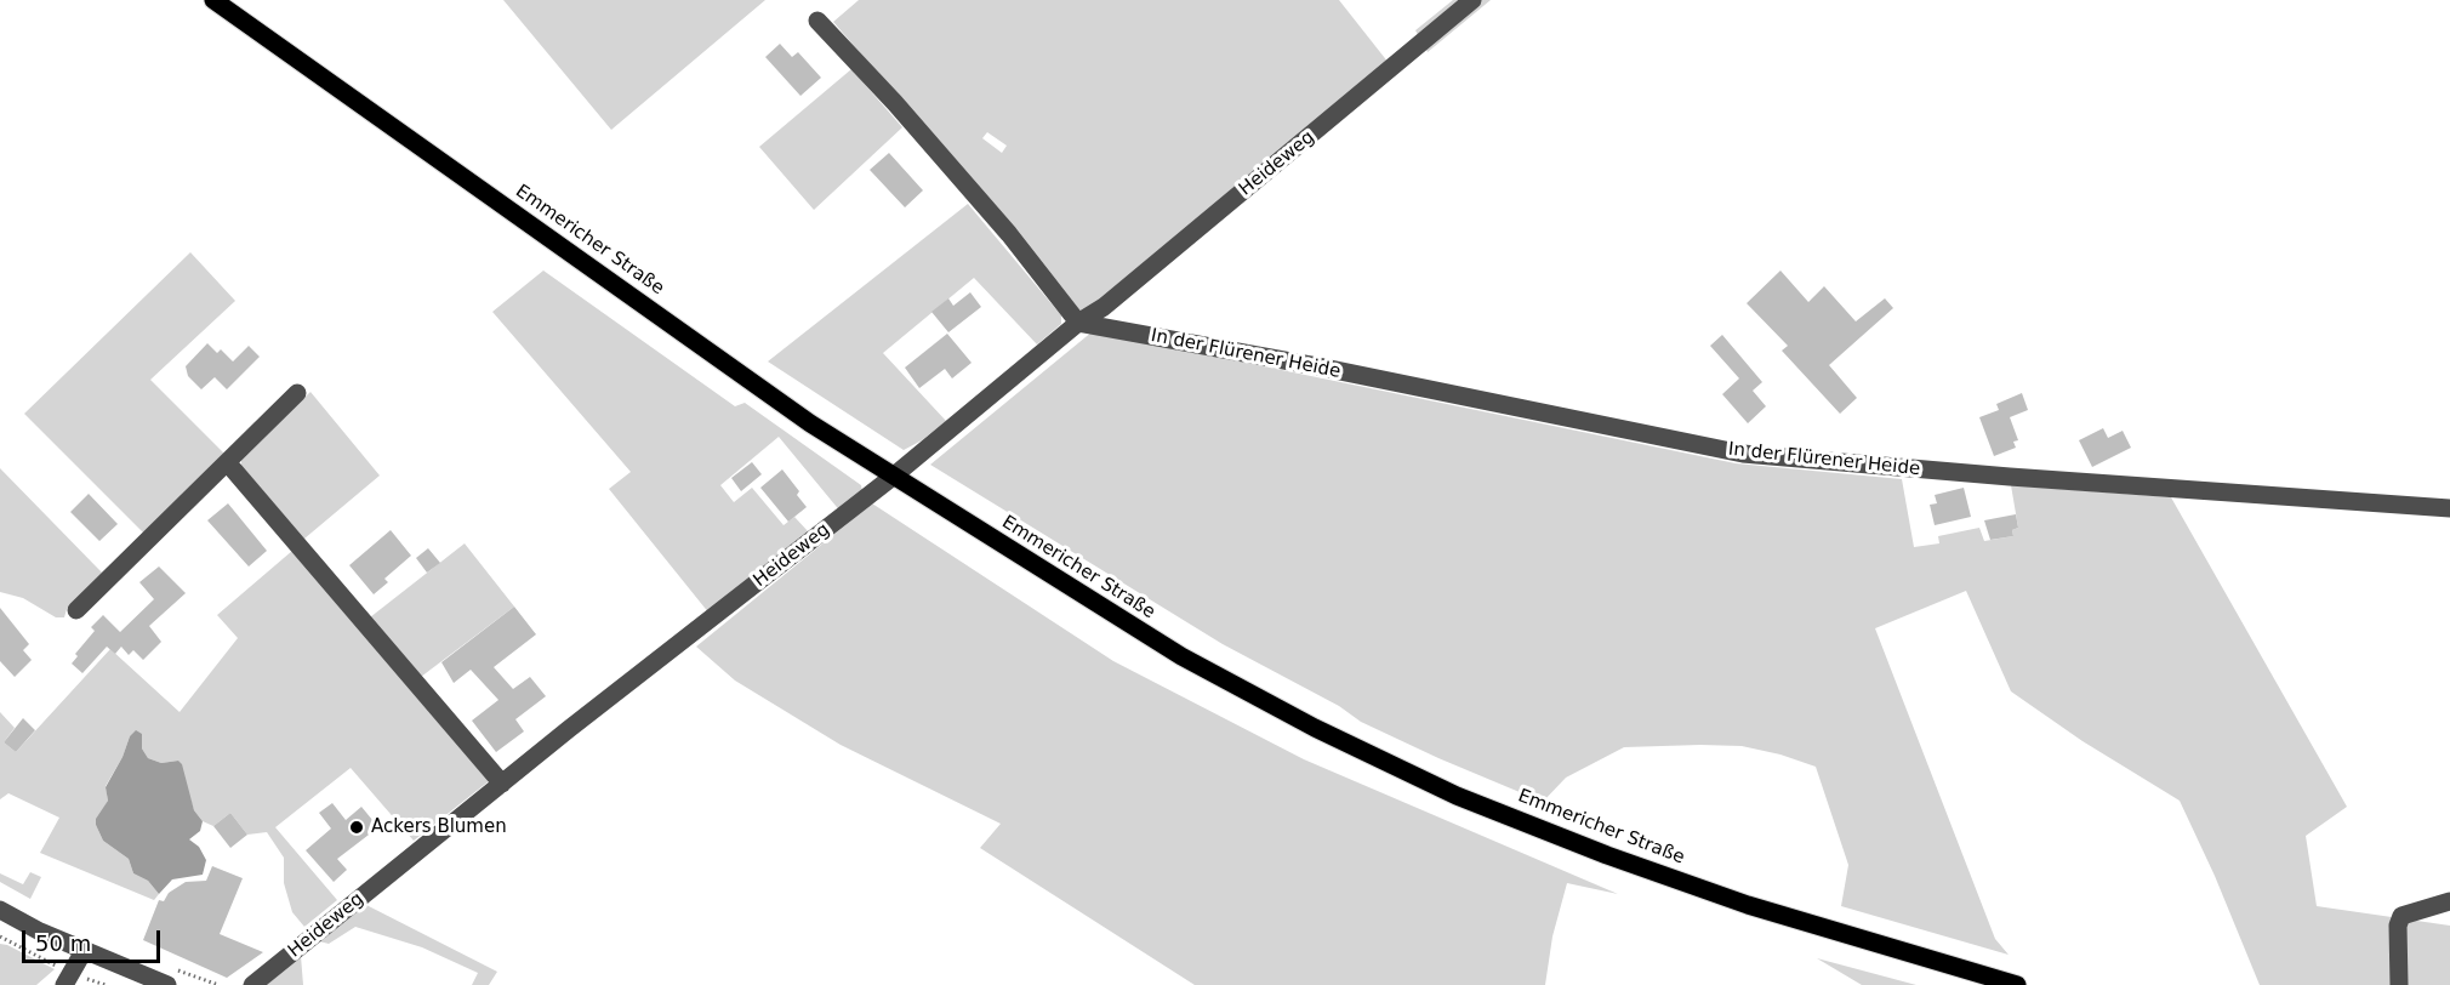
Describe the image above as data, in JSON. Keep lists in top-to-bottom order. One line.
{"streets":{"main road":["Emmericher Straße"],"street":["Heideweg","In der Flürener Heide"]},"crossings":[["Heideweg","Emmericher Straße"],["Heideweg","In der Flürener Heide"]],"places":["Ackers Blumen"],"scale_bar":"50 m"}
